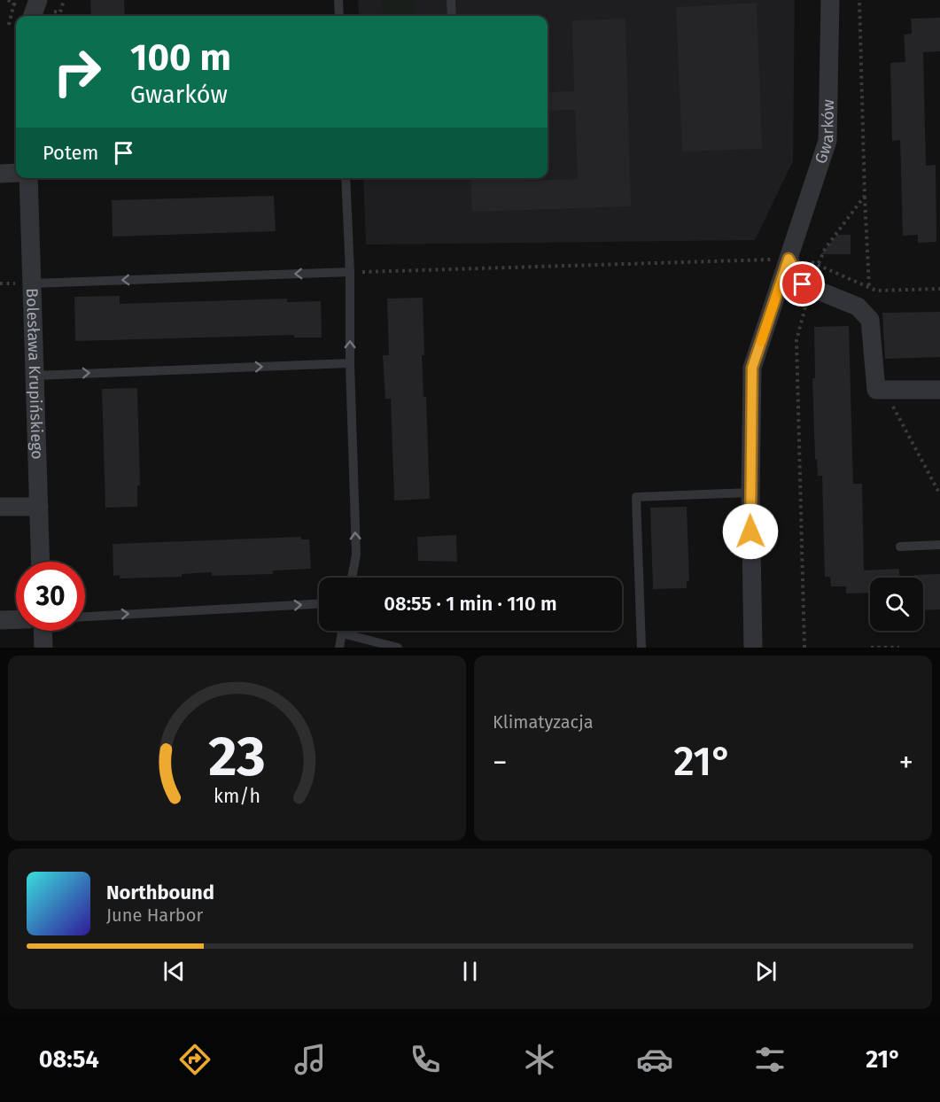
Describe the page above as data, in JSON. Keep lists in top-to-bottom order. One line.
{"streets":{"street":["Gwarków","Bolesława Krupińskiego"]},"page":{"turn":["100 m","Gwarków"],"then":"Potem","limit":"30","trip":"08:55 · 1 min · 110 m","tile":"Klimatyzacja","heat":["−","21°","+"],"song":["Northbound","June Harbor"],"tabs":["08:54","21°"],"gauge":["23","km/h"]}}
